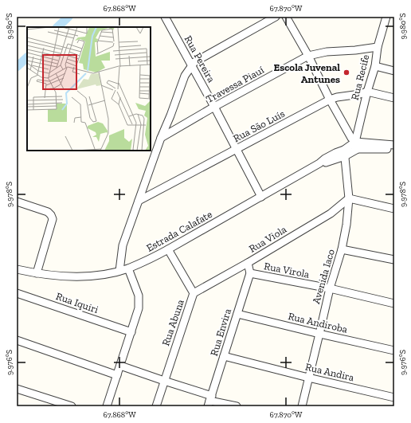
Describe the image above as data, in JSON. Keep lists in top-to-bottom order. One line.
{"streets":{"street":["Rua Pereira","Rua Recife","Travessa Piauí","Rua São Luís","Estrada Calafate","Rua Viola","Rua Virola","Avenida Iaco","Rua Iquiri","Rua Abuna","Rua Andiroba","Rua Envira","Rua Andira"]},"crossings":[["Rua Pereira","Travessa Piauí"],["Rua Pereira","Rua São Luís"],["Rua Pereira","Estrada Calafate"],["Rua Recife","Travessa Piauí"],["Rua Recife","Rua São Luís"],["Rua Recife","Estrada Calafate"],["Estrada Calafate","Avenida Iaco"],["Estrada Calafate","Rua Abuna"],["Rua Viola","Avenida Iaco"],["Rua Viola","Rua Abuna"],["Rua Virola","Avenida Iaco"],["Rua Virola","Rua Envira"],["Avenida Iaco","Rua Andiroba"],["Avenida Iaco","Rua Andira"],["Rua Andiroba","Rua Envira"],["Rua Envira","Rua Andira"]],"places":["Escola Juvenal Antunes"],"coordinates":["67.868°W","67.870°W","9.980°S","9.978°S","9.976°S"]}
